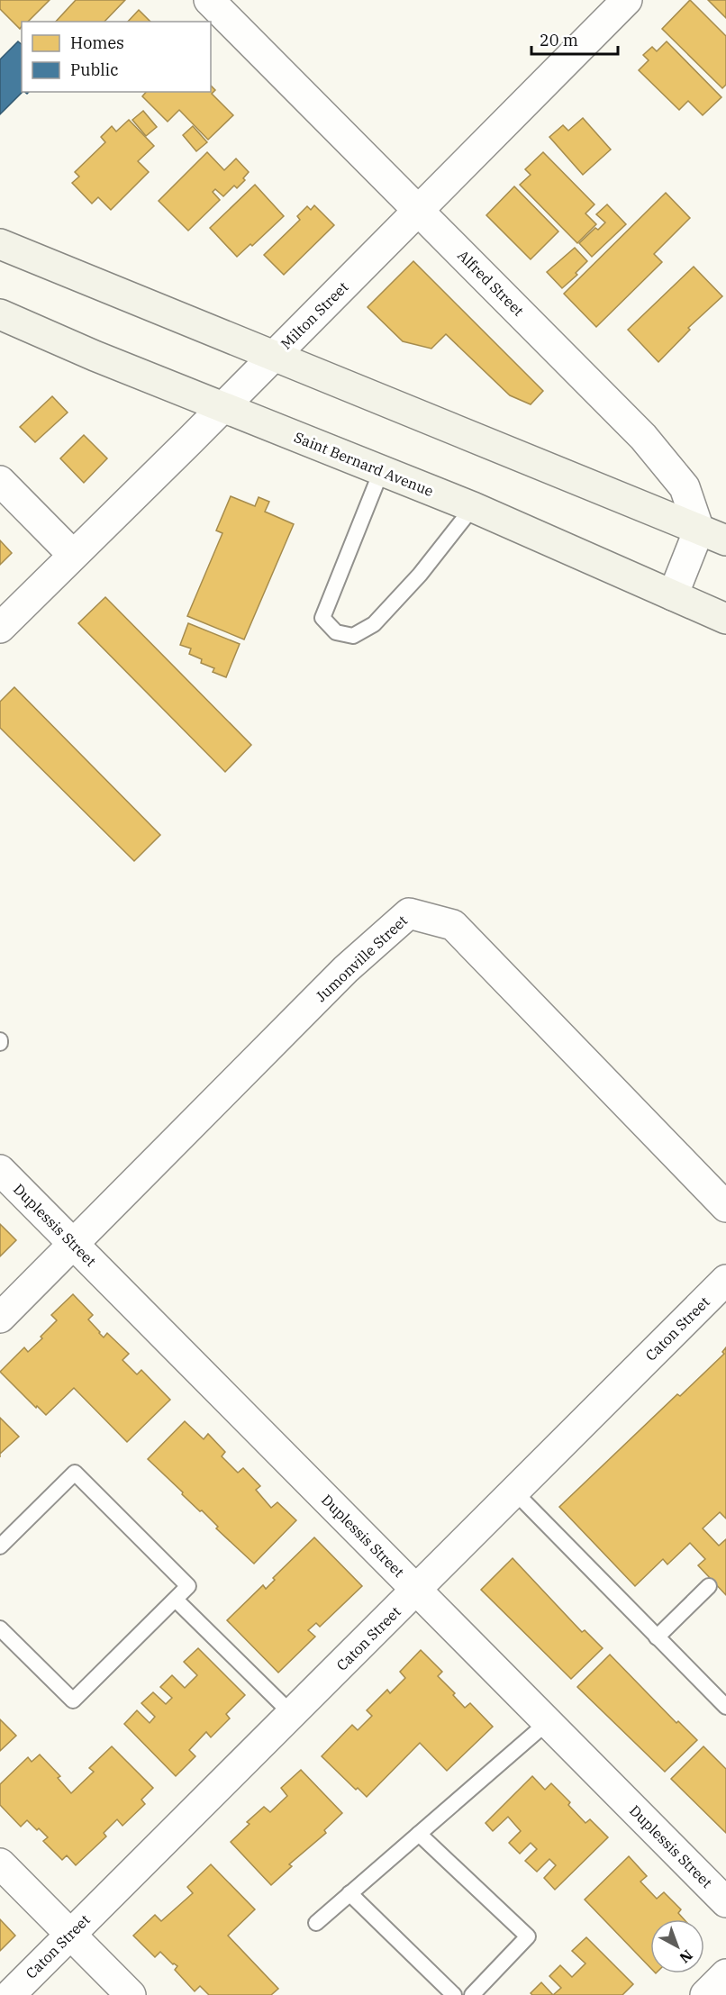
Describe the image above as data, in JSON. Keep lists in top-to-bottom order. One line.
{"streets":{"main road":["Saint Bernard Avenue"],"street":["Alfred Street","Milton Street","Jumonville Street","Duplessis Street","Caton Street"]},"crossings":[["Alfred Street","Milton Street"],["Milton Street","Saint Bernard Avenue"],["Jumonville Street","Duplessis Street"],["Duplessis Street","Caton Street"]],"legend":["Homes","Public"],"scale_bar":"20 m","north":"bottom right"}
